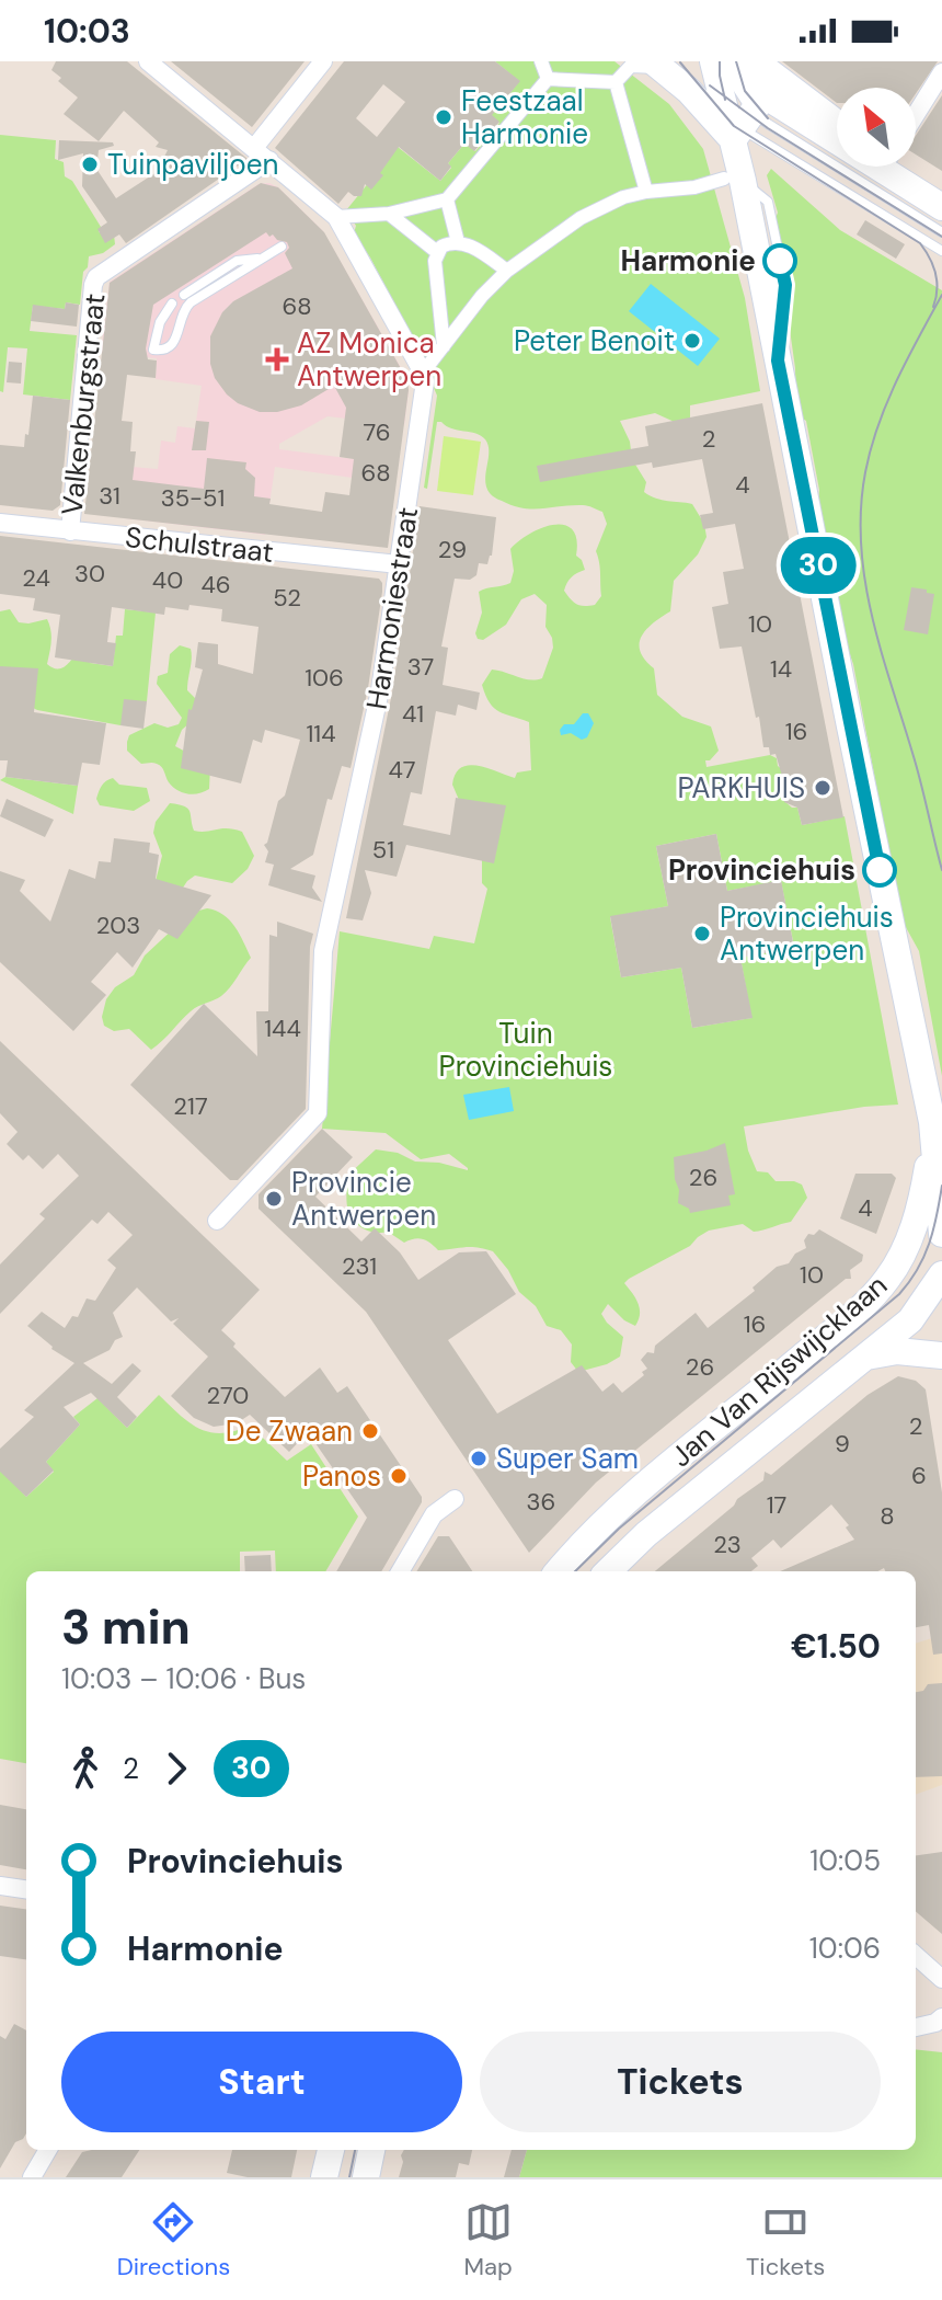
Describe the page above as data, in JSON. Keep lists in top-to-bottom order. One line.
{"streets":{"main road":["Jan Van Rijswijcklaan"],"street":["Valkenburgstraat","Schulstraat","Harmoniestraat"]},"crossings":[["Valkenburgstraat","Schulstraat"],["Schulstraat","Harmoniestraat"]],"parks":["Tuin Provinciehuis"],"places":{"other":["Feestzaal Harmonie","Tuinpaviljoen","Harmonie","Peter Benoit","PARKHUIS","Provinciehuis","Provinciehuis Antwerpen","Provincie Antwerpen","De Zwaan","Super Sam","Panos"],"health":["AZ Monica Antwerpen"]},"lines":["bus line 30"],"house_numbers":["68","76","2","68","4","31","35-51","29","30","24","40","46","52","10","37","14","106","41","16","114","47","51","203","144","217","26","4","231","10","16","26","270","2","9","6","36","17","8","23"],"north":"top left","page":{"status":"10:03","on_map":"30","heading":["3 min","10:03 – 10:06 · Bus","€1.50"],"legs":["2","30"],"list":[{"name":"Provinciehuis","value":"10:05"},{"name":"Harmonie","value":"10:06"}],"buttons":["Start","Tickets"],"tabs":["Directions","Map","Tickets"]}}
